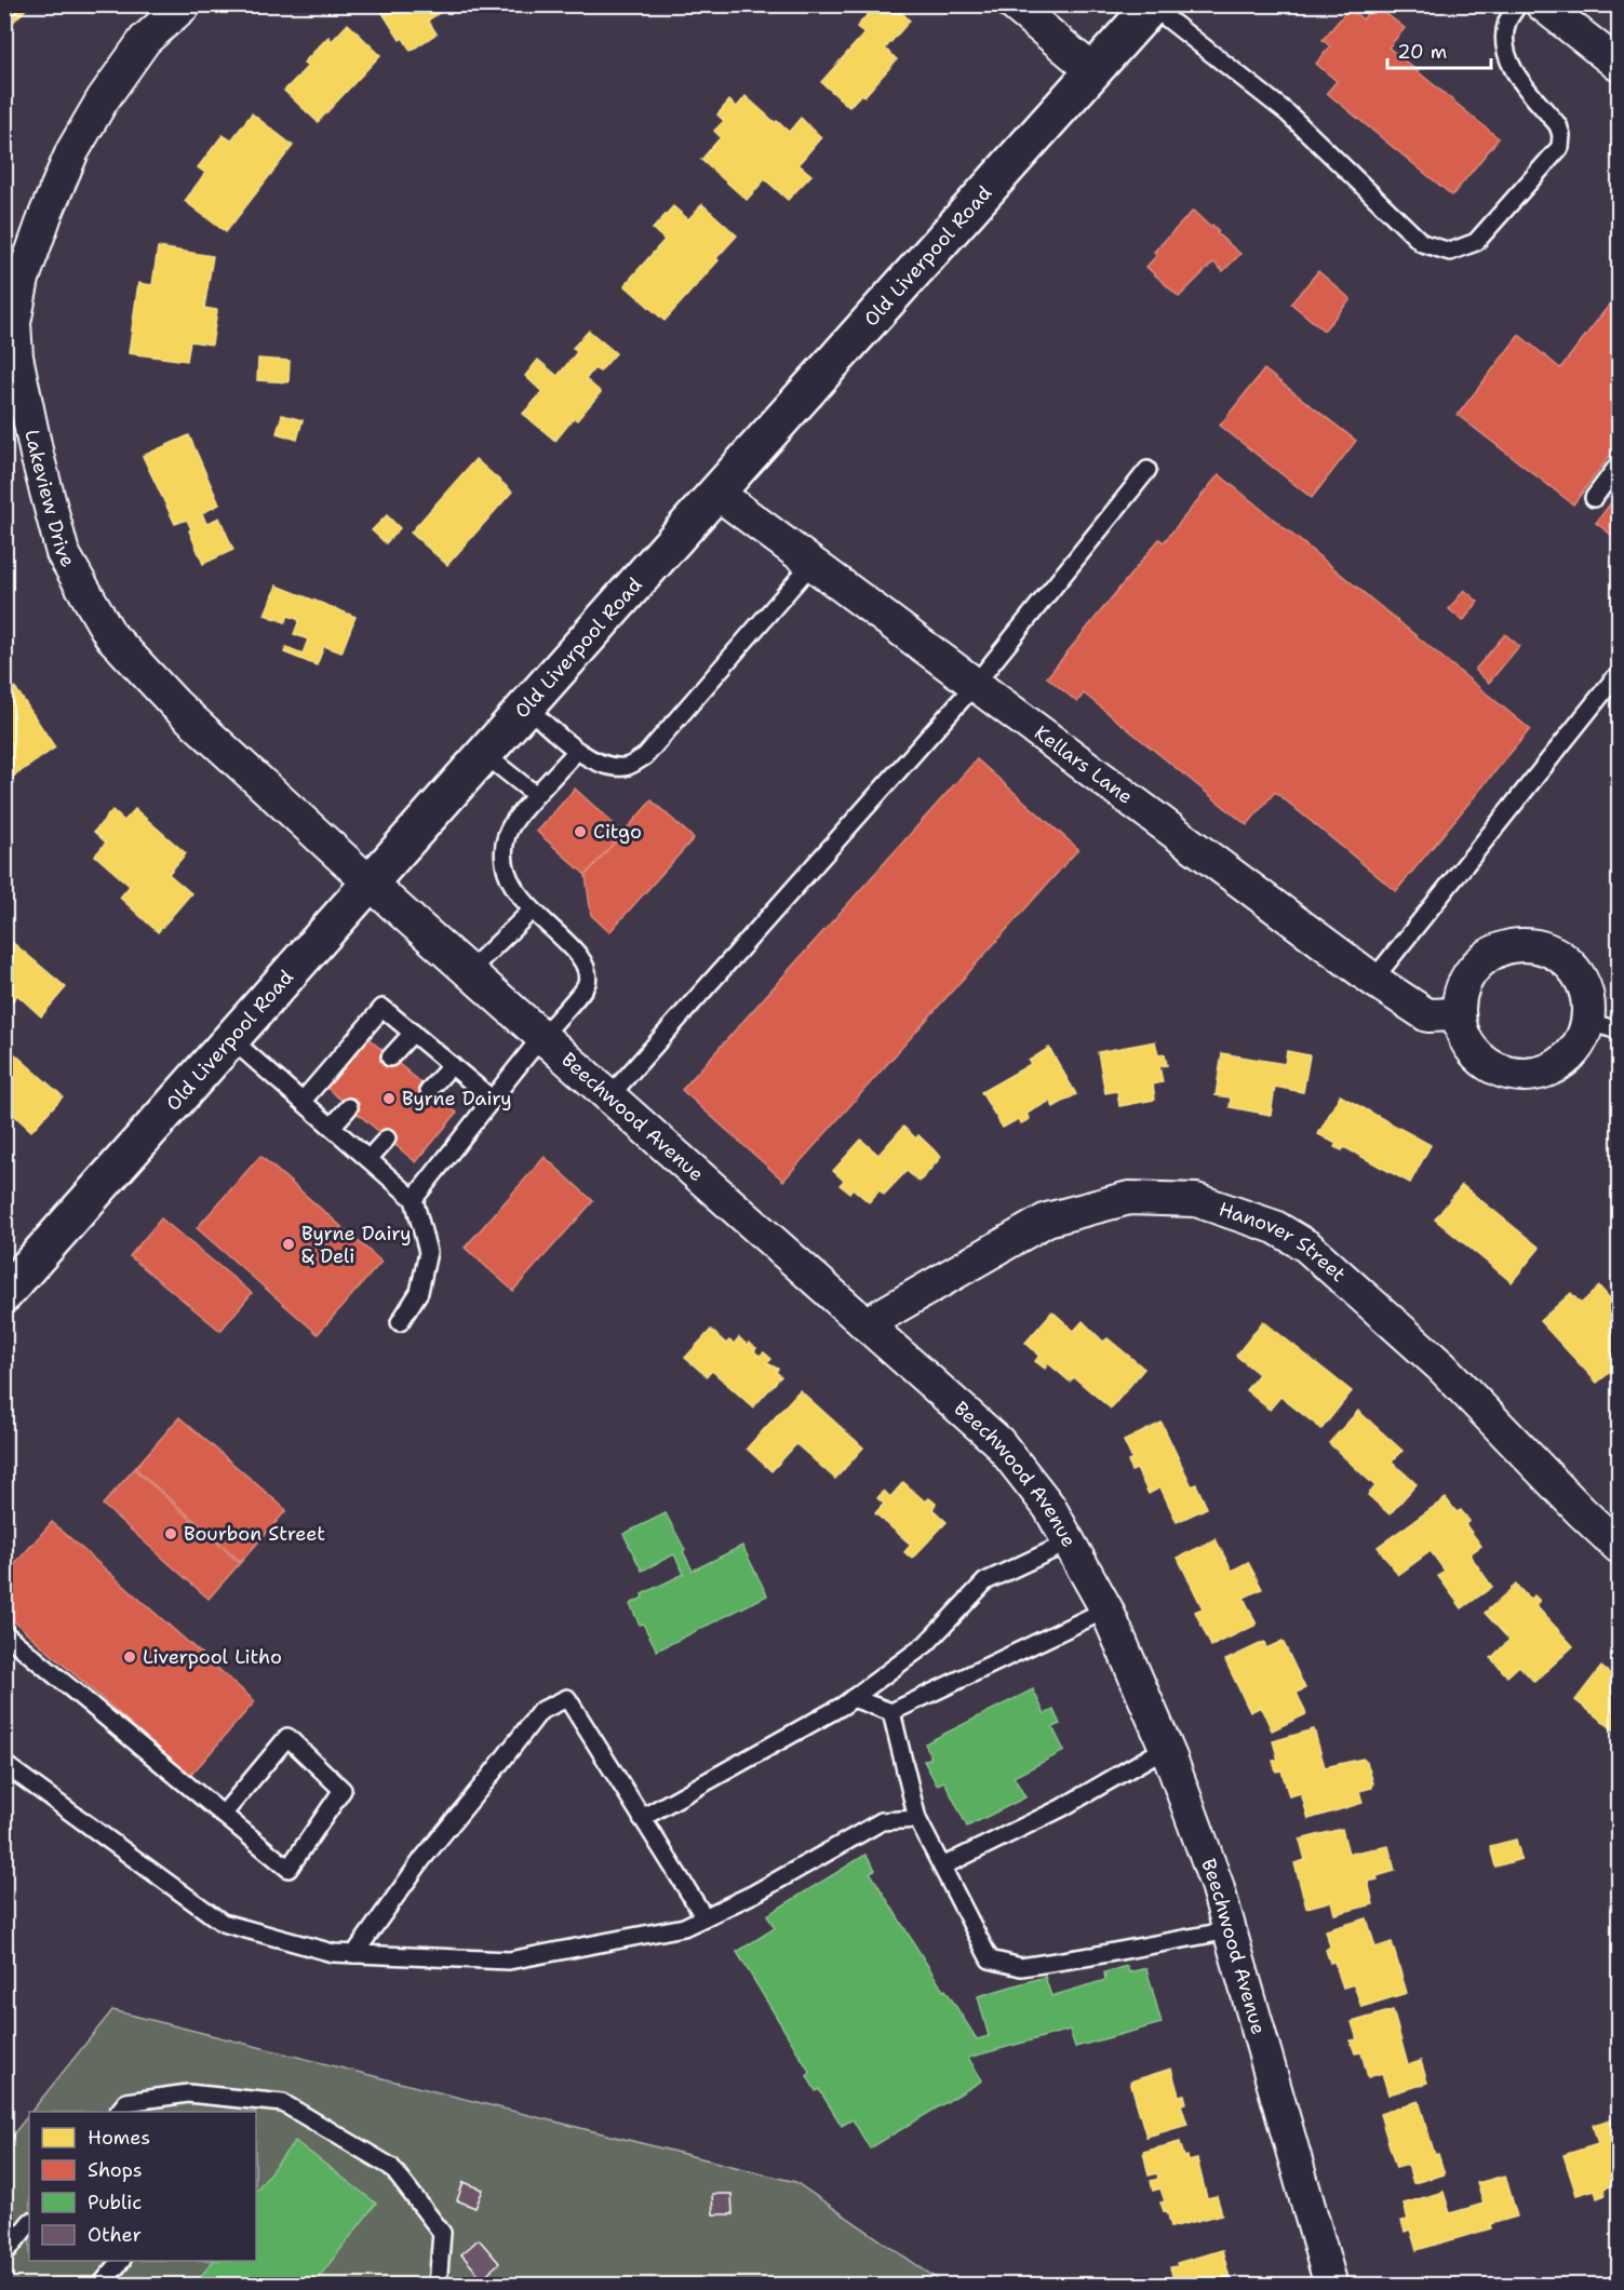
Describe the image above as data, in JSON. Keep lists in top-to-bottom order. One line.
{"streets":{"main road":["Old Liverpool Road"],"street":["Lakeview Drive","Kellars Lane","Beechwood Avenue","Hanover Street"]},"crossings":[["Old Liverpool Road","Lakeview Drive"],["Old Liverpool Road","Kellars Lane"],["Old Liverpool Road","Beechwood Avenue"],["Lakeview Drive","Beechwood Avenue"],["Beechwood Avenue","Hanover Street"]],"places":["Citgo","Byrne Dairy","Byrne Dairy & Deli","Bourbon Street","Liverpool Litho"],"legend":["Homes","Shops","Public","Other"],"scale_bar":"20 m"}
